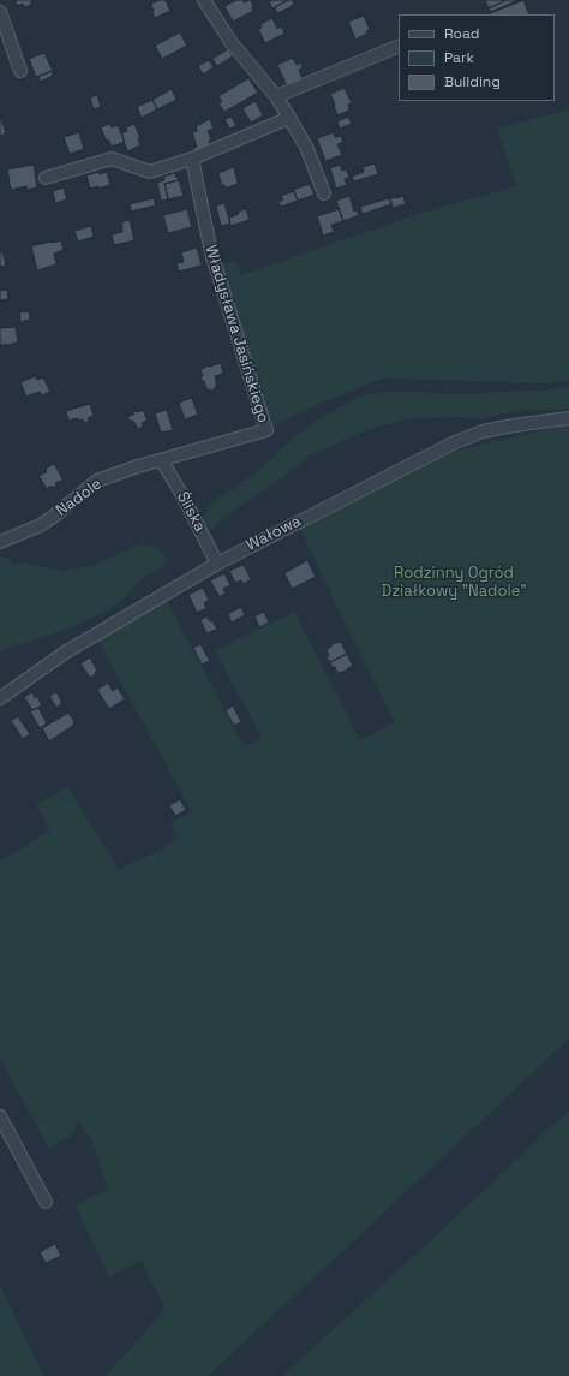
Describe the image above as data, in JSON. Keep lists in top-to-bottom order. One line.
{"streets":{"street":["Władysława Jasińskiego","Nadole","Śliska","Wałowa"]},"crossings":[["Władysława Jasińskiego","Nadole"],["Władysława Jasińskiego","Śliska"],["Nadole","Śliska"],["Śliska","Wałowa"]],"parks":["Rodzinny Ogród Działkowy \"Nadole\""],"legend":["Road","Park","Building"]}
